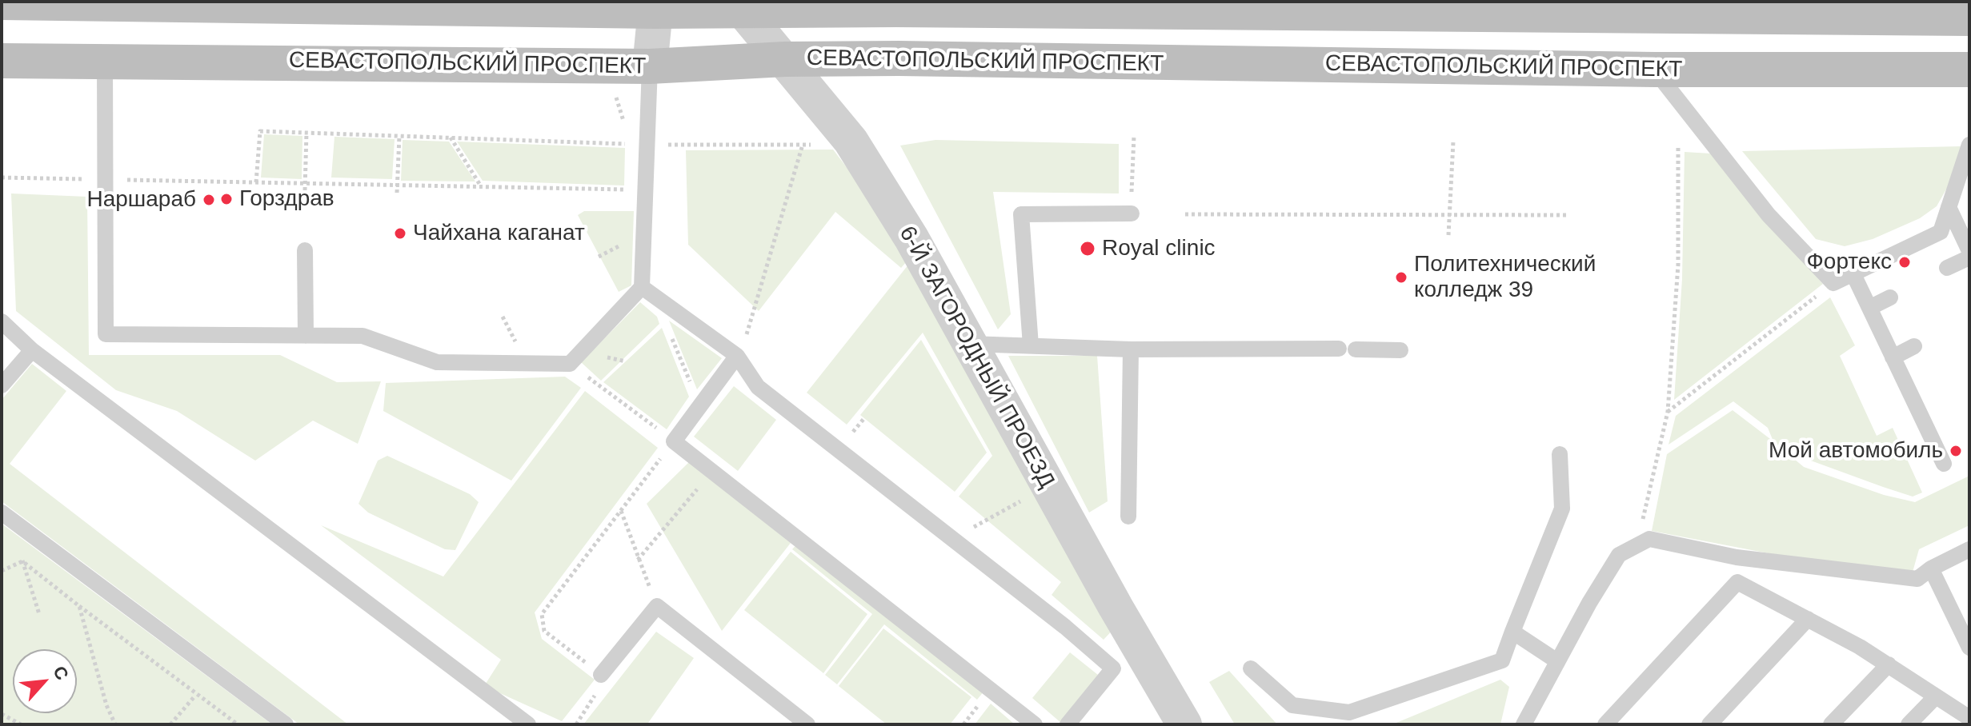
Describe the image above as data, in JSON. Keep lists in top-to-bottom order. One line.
{"streets":{"main road":["СЕВАСТОПОЛЬСКИЙ ПРОСПЕКТ"],"street":["6-Й ЗАГОРОДНЫЙ ПРОЕЗД"]},"crossings":[["СЕВАСТОПОЛЬСКИЙ ПРОСПЕКТ","6-Й ЗАГОРОДНЫЙ ПРОЕЗД"]],"places":["Горздрав","Наршараб","Чайхана каганат","Royal clinic","Фортекс","Политехнический колледж 39","Мой автомобиль"],"north":"top right"}
